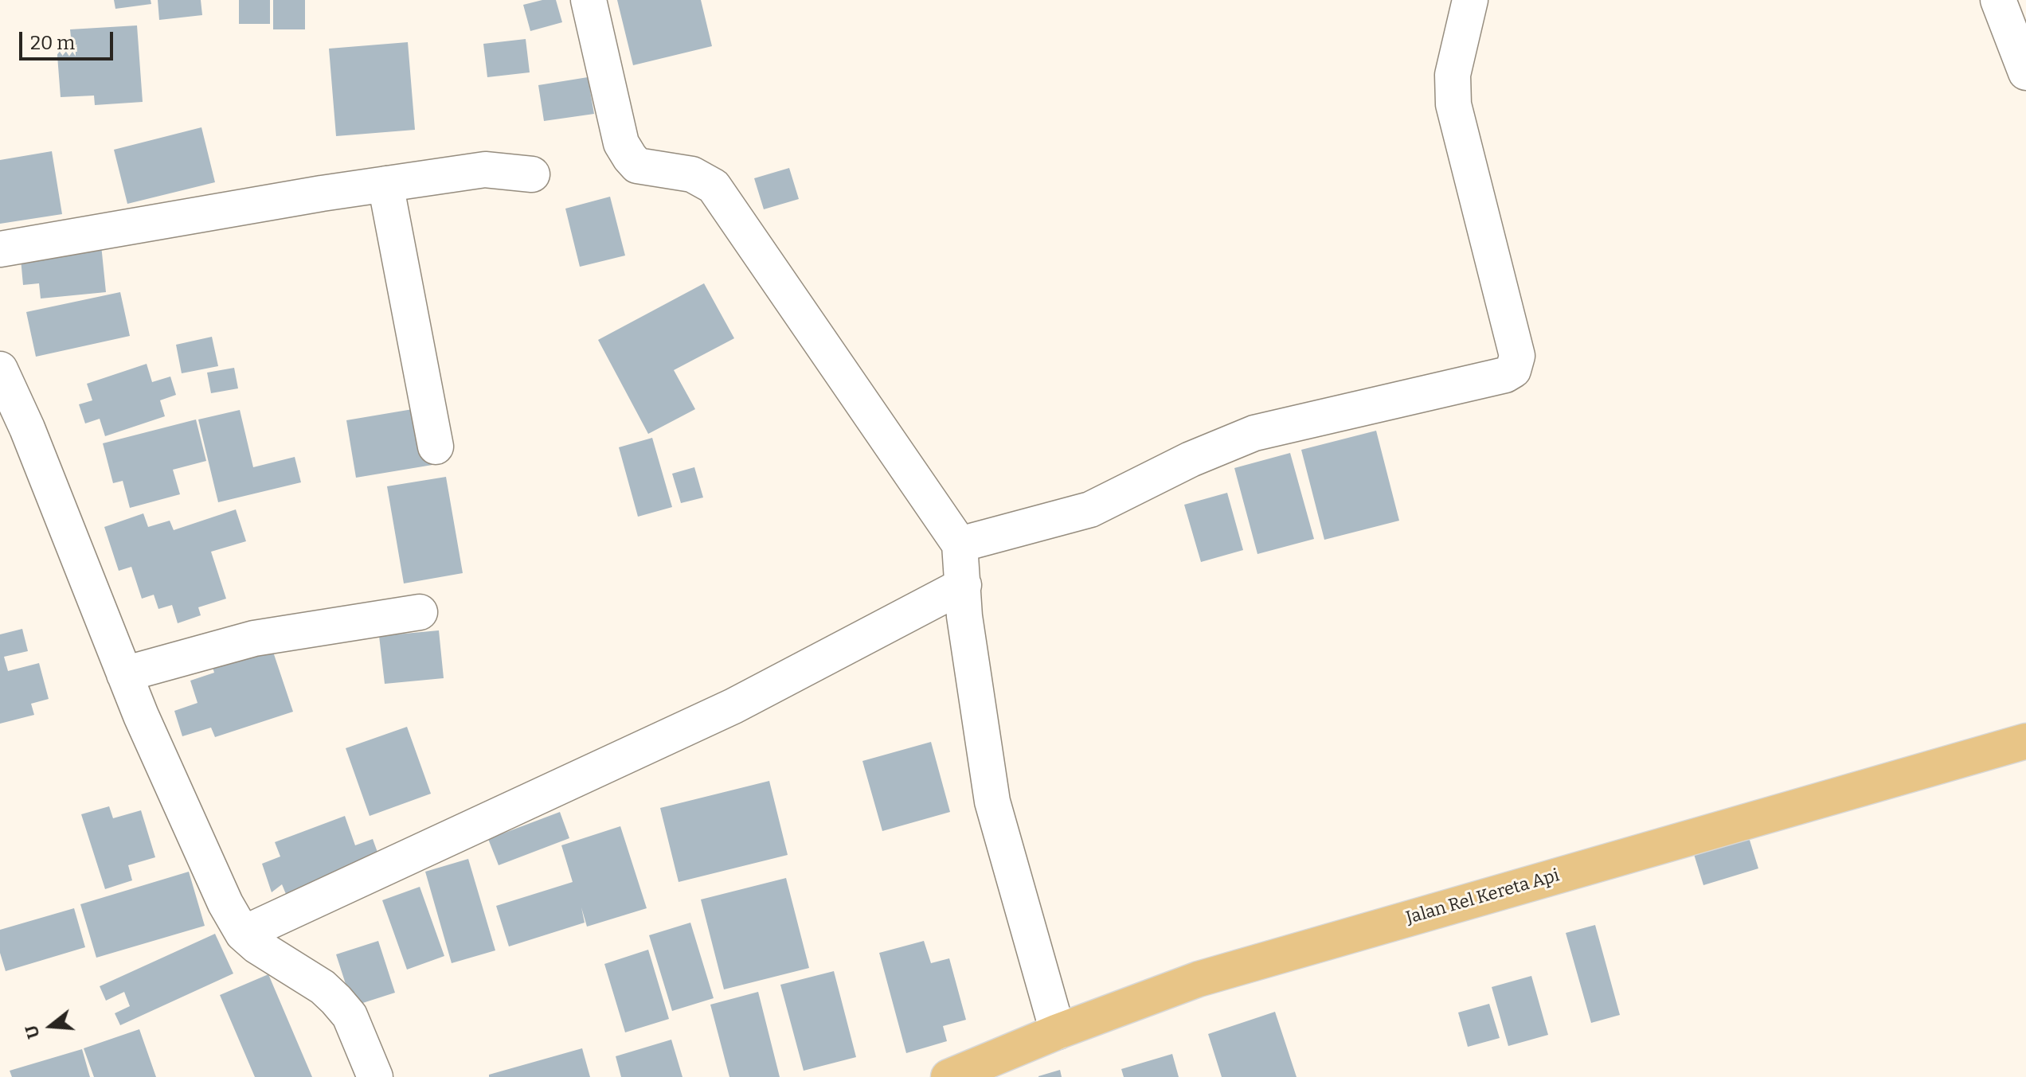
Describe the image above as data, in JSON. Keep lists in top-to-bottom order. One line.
{"streets":{"main road":["Jalan Rel Kereta Api"]},"scale_bar":"20 m","north":"left"}
